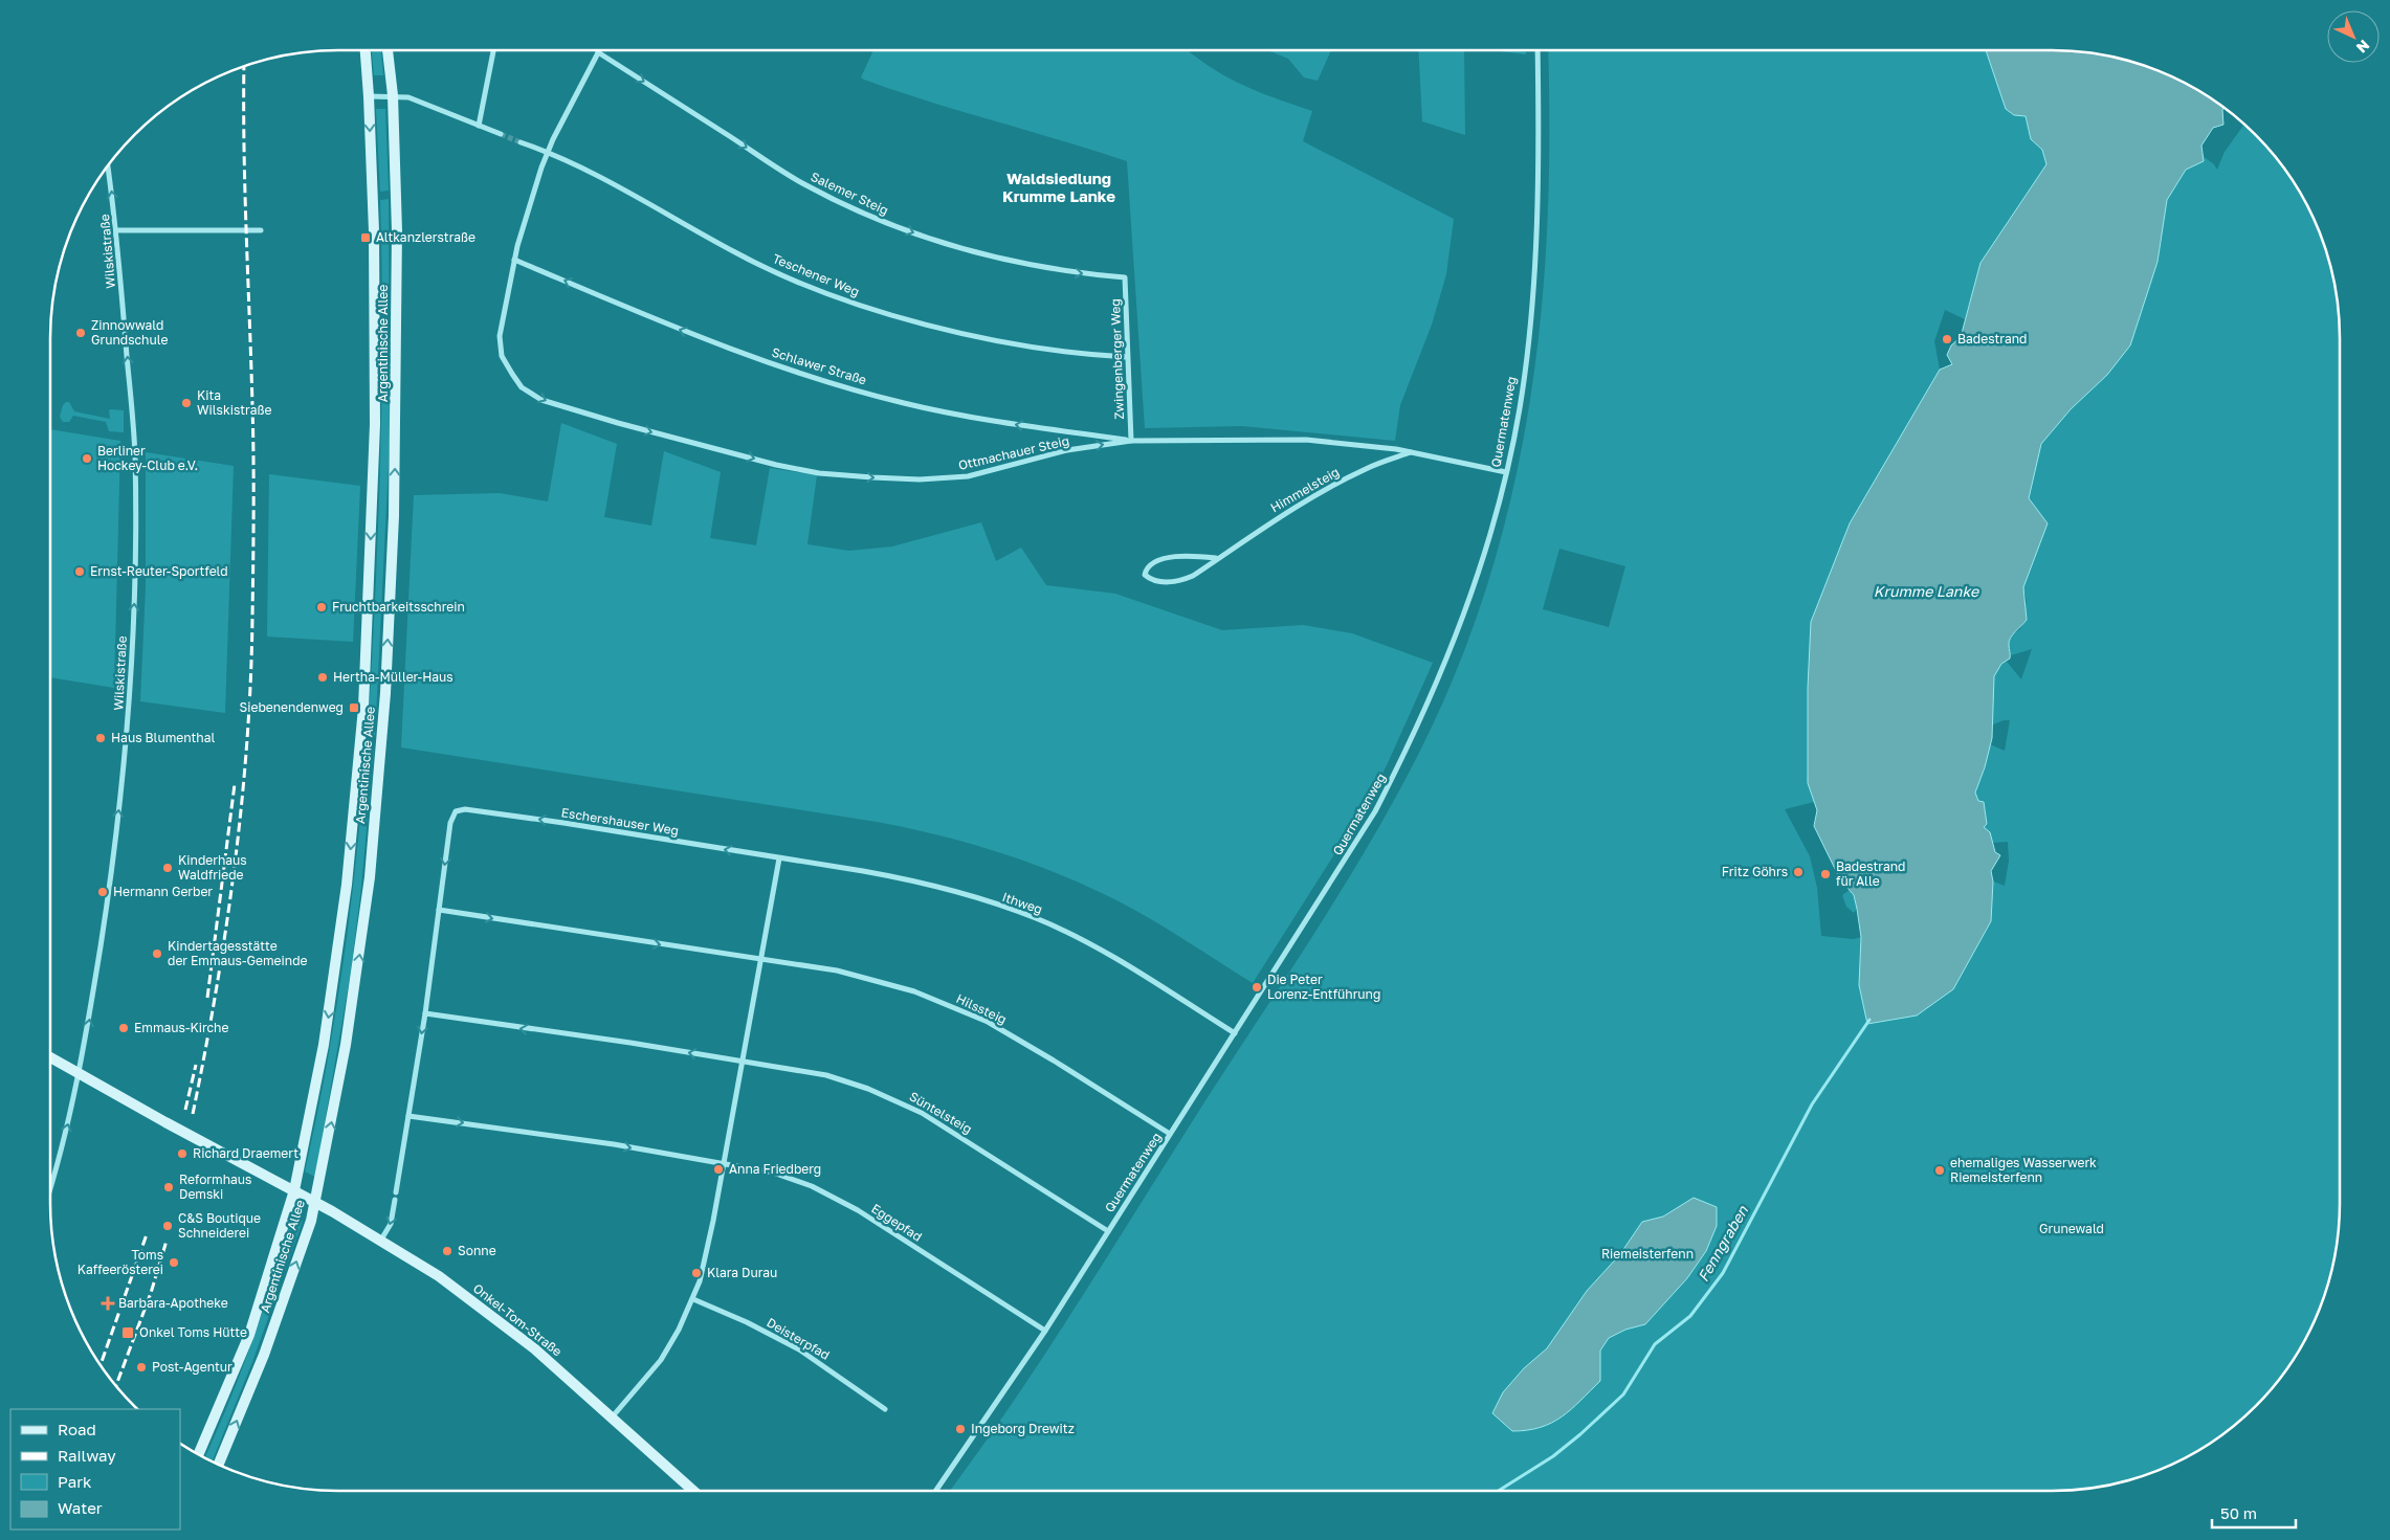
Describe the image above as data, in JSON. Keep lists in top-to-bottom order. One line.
{"streets":{"main road":["Argentinische Allee","Onkel-Tom-Straße"],"street":["Salemer Steig","Wilskistraße","Teschener Weg","Zwingenberger Weg","Schlawer Straße","Quermatenweg","Ottmachauer Steig","Himmelsteig","Eschershauser Weg","Ithweg","Hilssteig","Süntelsteig","Eggepfad","Deisterpfad"]},"crossings":[["Salemer Steig","Zwingenberger Weg"],["Salemer Steig","Ottmachauer Steig"],["Wilskistraße","Onkel-Tom-Straße"],["Teschener Weg","Zwingenberger Weg"],["Teschener Weg","Ottmachauer Steig"],["Argentinische Allee","Onkel-Tom-Straße"],["Zwingenberger Weg","Schlawer Straße"],["Zwingenberger Weg","Ottmachauer Steig"],["Schlawer Straße","Ottmachauer Steig"],["Quermatenweg","Ottmachauer Steig"],["Quermatenweg","Ithweg"],["Quermatenweg","Hilssteig"],["Quermatenweg","Süntelsteig"],["Quermatenweg","Eggepfad"],["Ottmachauer Steig","Himmelsteig"],["Eschershauser Weg","Ithweg"]],"one_way":["Salemer Steig","Wilskistraße","Schlawer Straße","Ottmachauer Steig"],"districts":["Waldsiedlung Krumme Lanke"],"water":["Krumme Lanke","Fenngraben"],"parks":["Grunewald","Riemeisterfenn"],"places":{"transit":["Altkanzlerstraße","Siebenendenweg","Onkel Toms Hütte"],"other":["Zinnowwald Grundschule","Badestrand","Kita Wilskistraße","Berliner Hockey-Club e.V.","Ernst-Reuter-Sportfeld","Fruchtbarkeitsschrein","Hertha-Müller-Haus","Haus Blumenthal","Kinderhaus Waldfriede","Fritz Göhrs","Badestrand für Alle","Hermann Gerber","Kindertagesstätte der Emmaus-Gemeinde","Die Peter Lorenz-Entführung","Emmaus-Kirche","Richard Draemert","Anna Friedberg","ehemaliges Wasserwerk Riemeisterfenn","Reformhaus Demski","C&S Boutique Schneiderei","Sonne","Toms Kaffeerösterei","Klara Durau","Post-Agentur","Ingeborg Drewitz"],"health":["Barbara-Apotheke"]},"legend":["Road","Railway","Park","Water"],"scale_bar":"50 m","north":"bottom right"}
